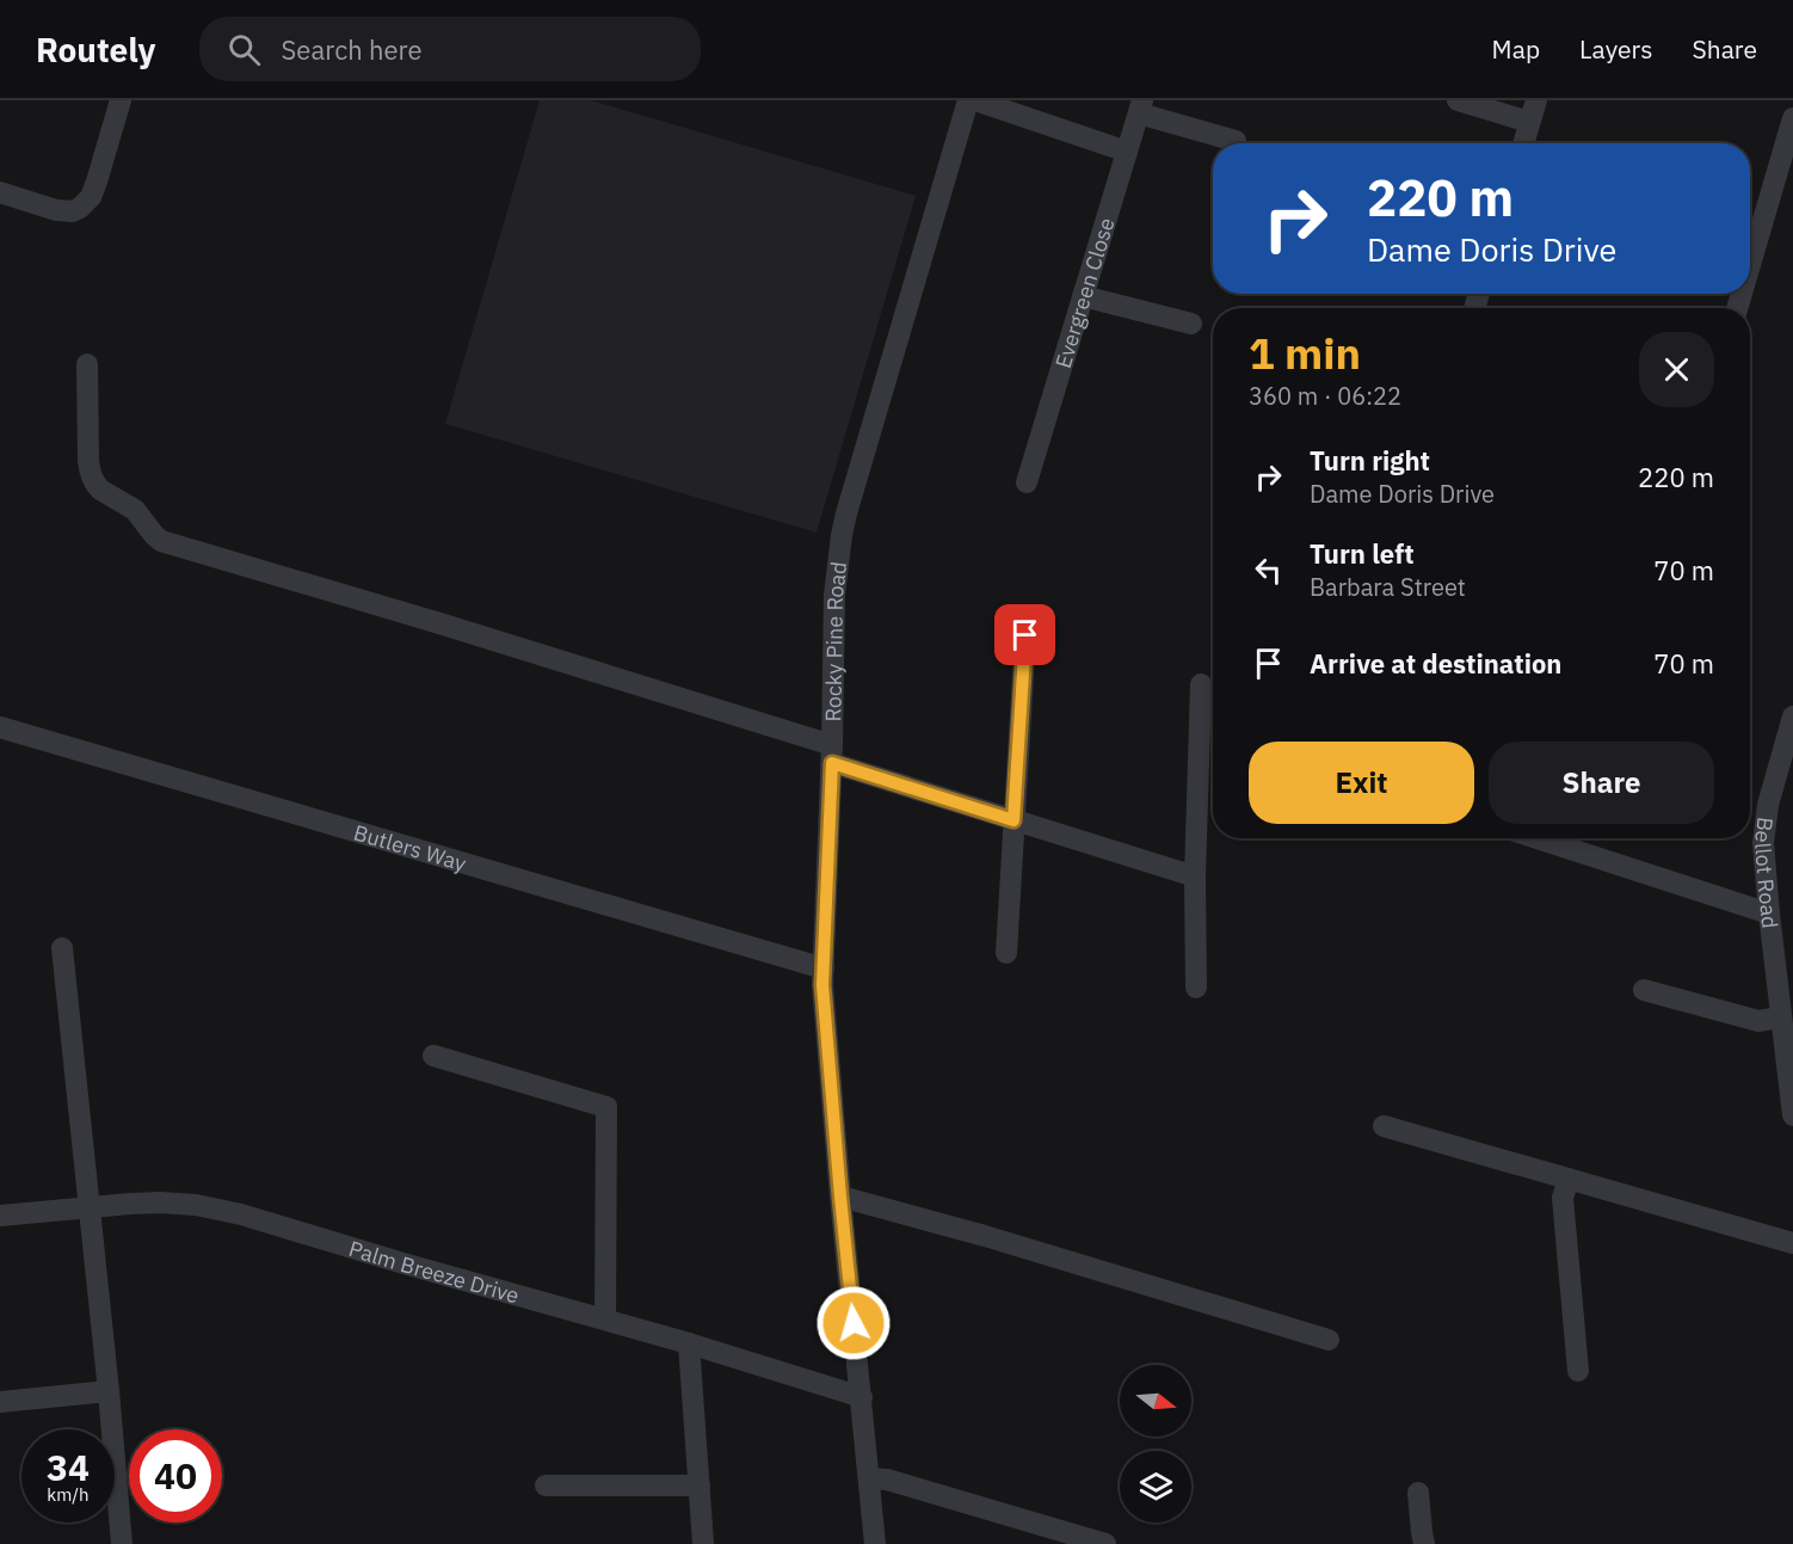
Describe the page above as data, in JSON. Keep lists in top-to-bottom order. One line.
{"streets":{"street":["Evergreen Close","Rocky Pine Road","Butlers Way","Bellot Road","Palm Breeze Drive"]},"crossings":[["Rocky Pine Road","Butlers Way"],["Rocky Pine Road","Palm Breeze Drive"]],"north":"right","page":{"header":"Routely","search":"Search here","nav":["Map","Layers","Share"],"turn":["220 m","Dame Doris Drive"],"heading":["1 min","360 m · 06:22"],"list":[{"name":"Turn right","note":"Dame Doris Drive","value":"220 m"},{"name":"Turn left","note":"Barbara Street","value":"70 m"},{"name":"Arrive at destination","value":"70 m"}],"buttons":["Exit","Share"],"speed":"34 km/h","limit":"40"}}
